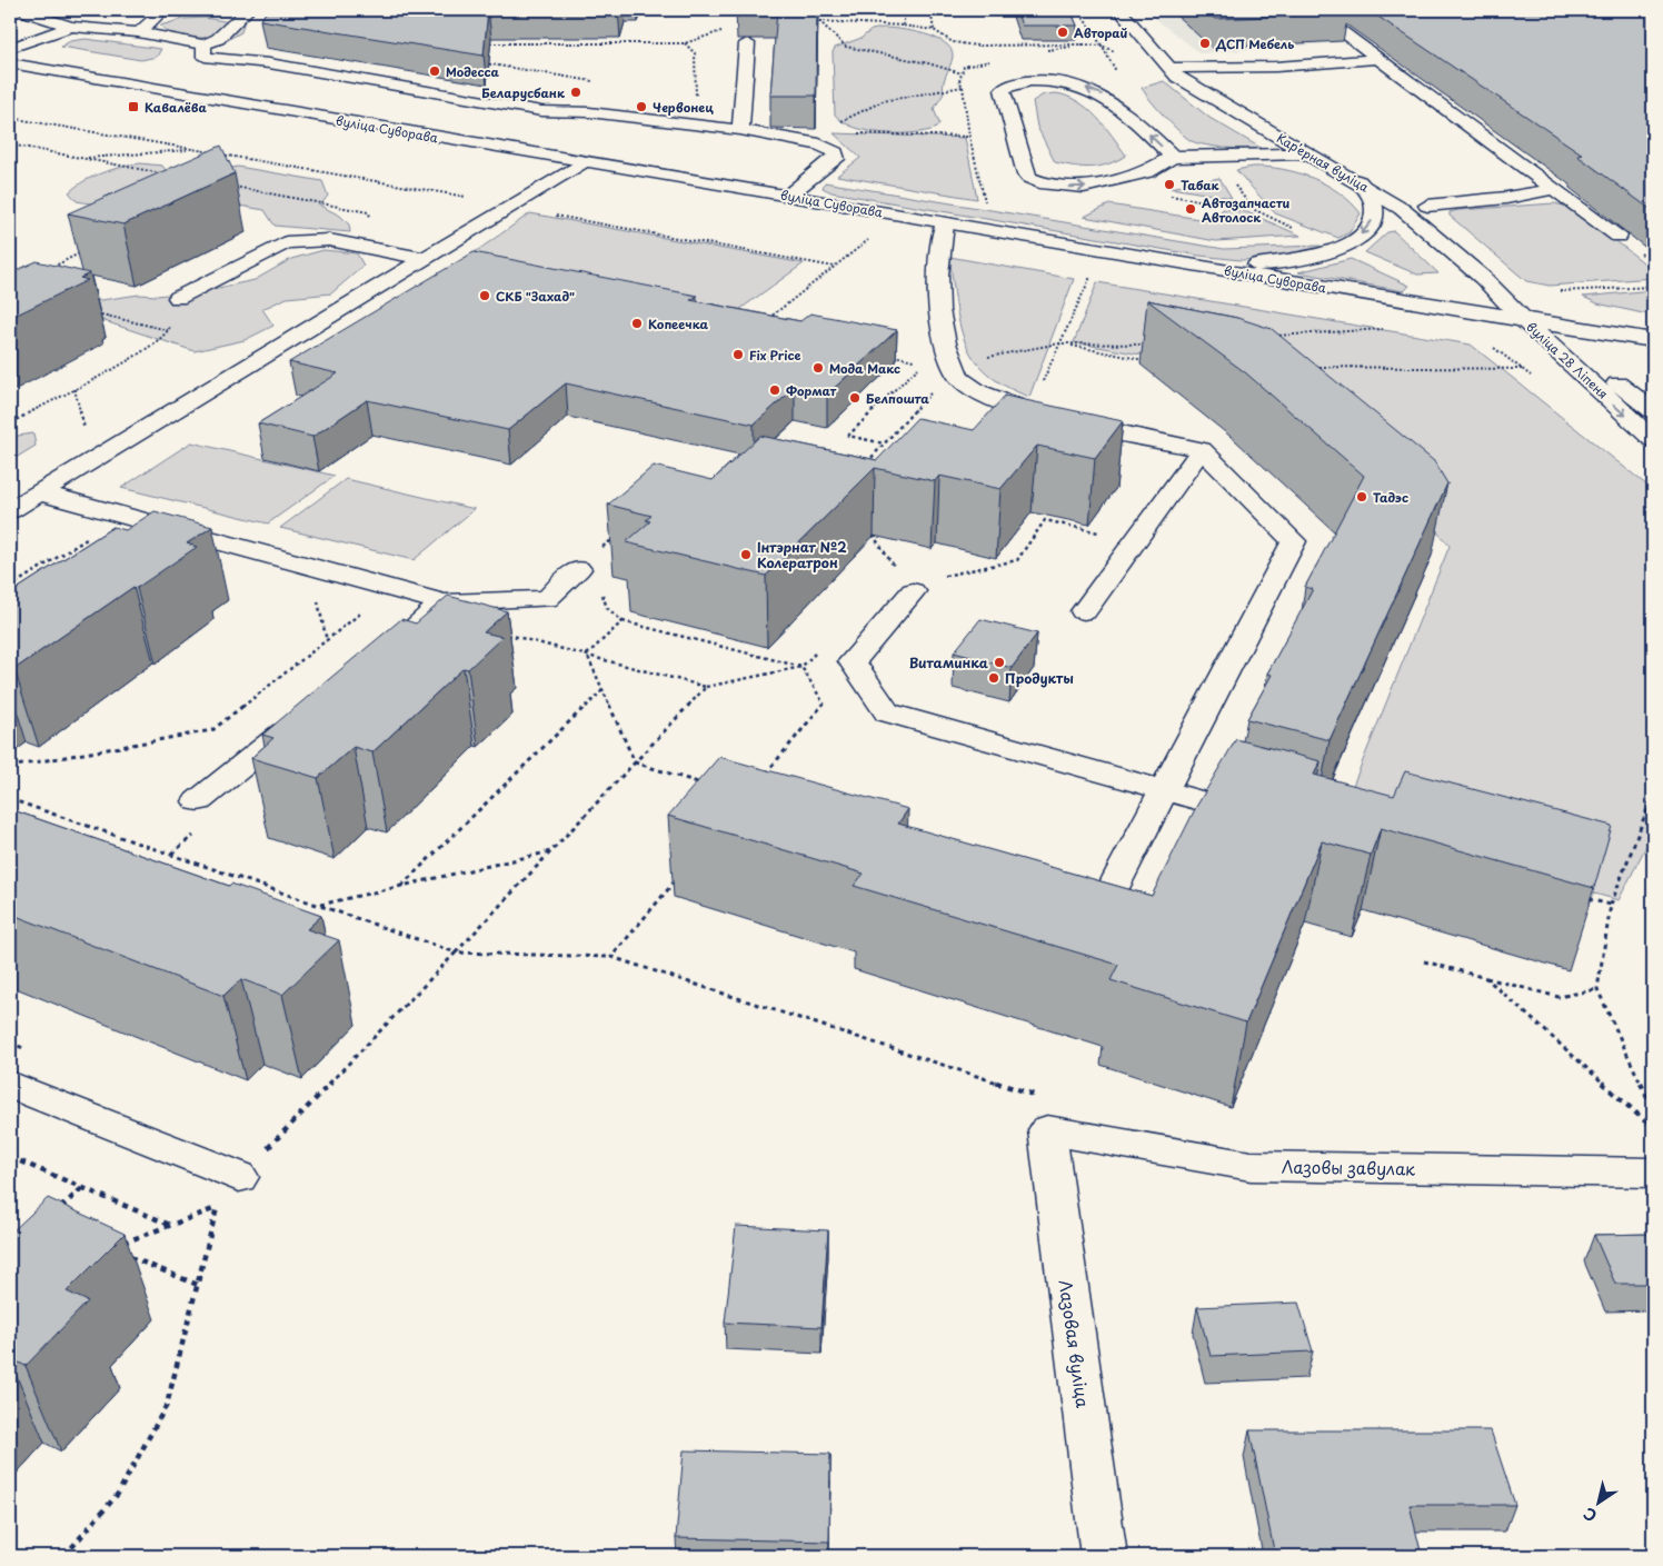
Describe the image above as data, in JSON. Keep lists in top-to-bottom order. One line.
{"streets":{"main road":["вуліца Суворава","Карʼерная вуліца","вуліца 28 Ліпеня","Лазовы завулак","Лазовая вуліца"]},"crossings":[["вуліца Суворава","Карʼерная вуліца"],["вуліца Суворава","вуліца 28 Ліпеня"],["Карʼерная вуліца","вуліца 28 Ліпеня"],["Лазовы завулак","Лазовая вуліца"]],"places":{"other":["Авторай","ДСП Мебель","Модесса","Беларусбанк","Червонец","Табак","Автозапчасти Автолоск","СКБ \"Захад\"","Копеечка","Fix Price","Мода Макс","Формат","Белпошта","Тадэс","Інтэрнат №2 Колератрон","Витаминка","Продукты"],"transit":["Кавалёва"]},"north":"bottom left"}
